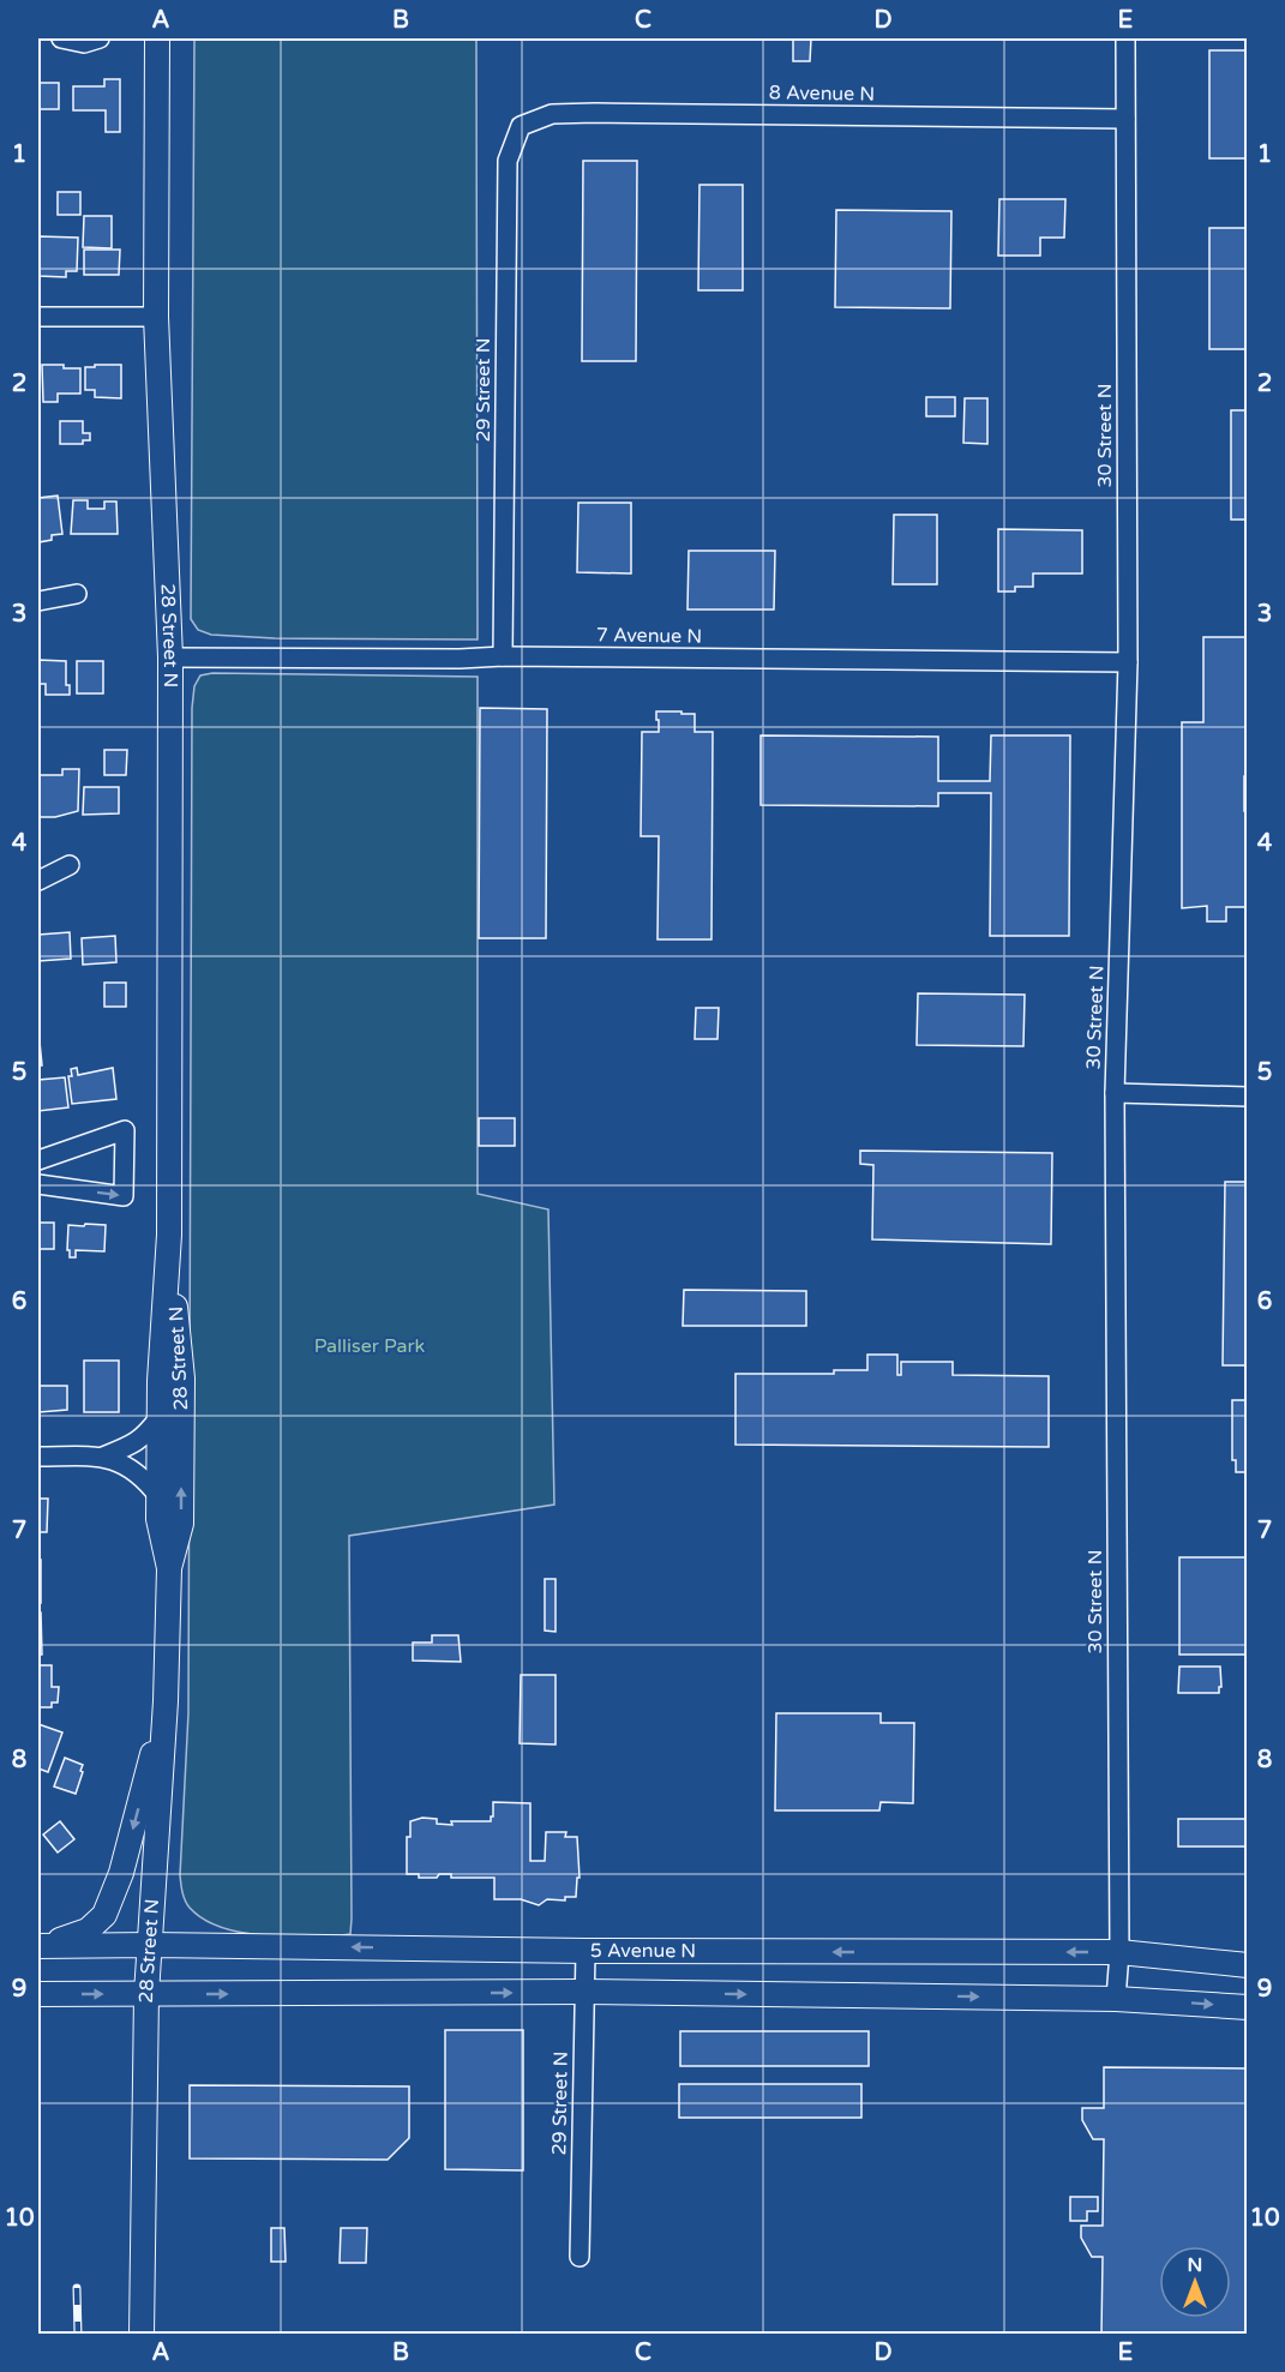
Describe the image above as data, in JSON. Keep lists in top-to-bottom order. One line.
{"streets":{"main road":["28 Street N","5 Avenue N"],"street":["8 Avenue N","29 Street N","30 Street N","7 Avenue N"]},"crossings":[["8 Avenue N","29 Street N"],["8 Avenue N","30 Street N"],["29 Street N","7 Avenue N"],["29 Street N","5 Avenue N"],["30 Street N","7 Avenue N"],["30 Street N","5 Avenue N"],["28 Street N","7 Avenue N"],["28 Street N","5 Avenue N"]],"parks":["Palliser Park"],"north":"top","grid":{"columns":["A","B","C","D","E"],"rows":["1","2","3","4","5","6","7","8","9","10"]}}
